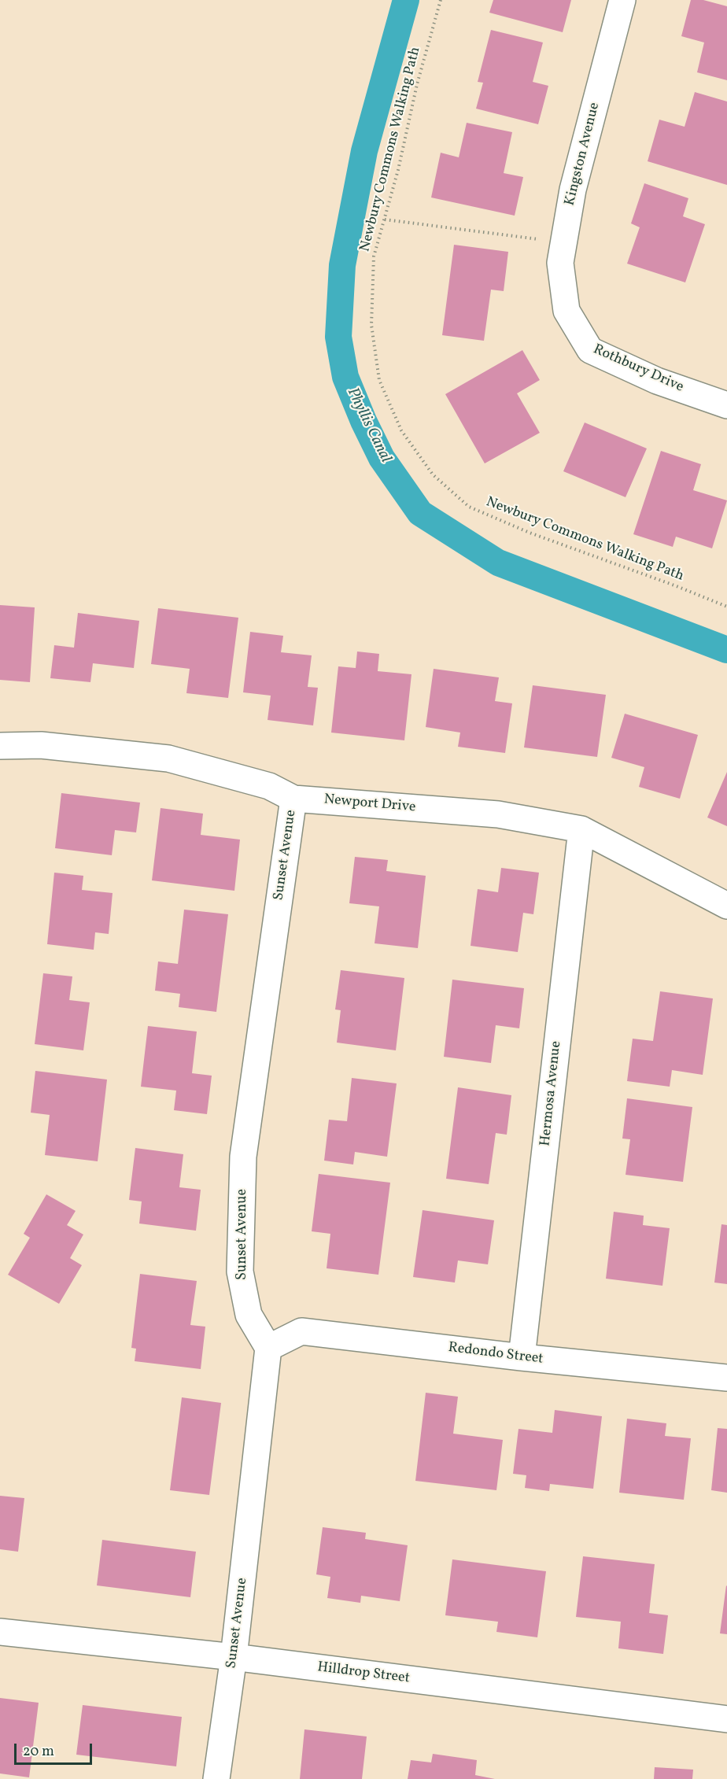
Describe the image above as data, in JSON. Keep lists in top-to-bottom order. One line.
{"streets":{"street":["Kingston Avenue","Rothbury Drive","Newport Drive","Sunset Avenue","Hermosa Avenue","Redondo Street","Hilldrop Street"],"path":["Newbury Commons Walking Path"]},"crossings":[["Kingston Avenue","Rothbury Drive"],["Newport Drive","Sunset Avenue"],["Newport Drive","Hermosa Avenue"],["Sunset Avenue","Redondo Street"],["Sunset Avenue","Hilldrop Street"],["Hermosa Avenue","Redondo Street"]],"water":["Phyllis Canal"],"scale_bar":"20 m"}
